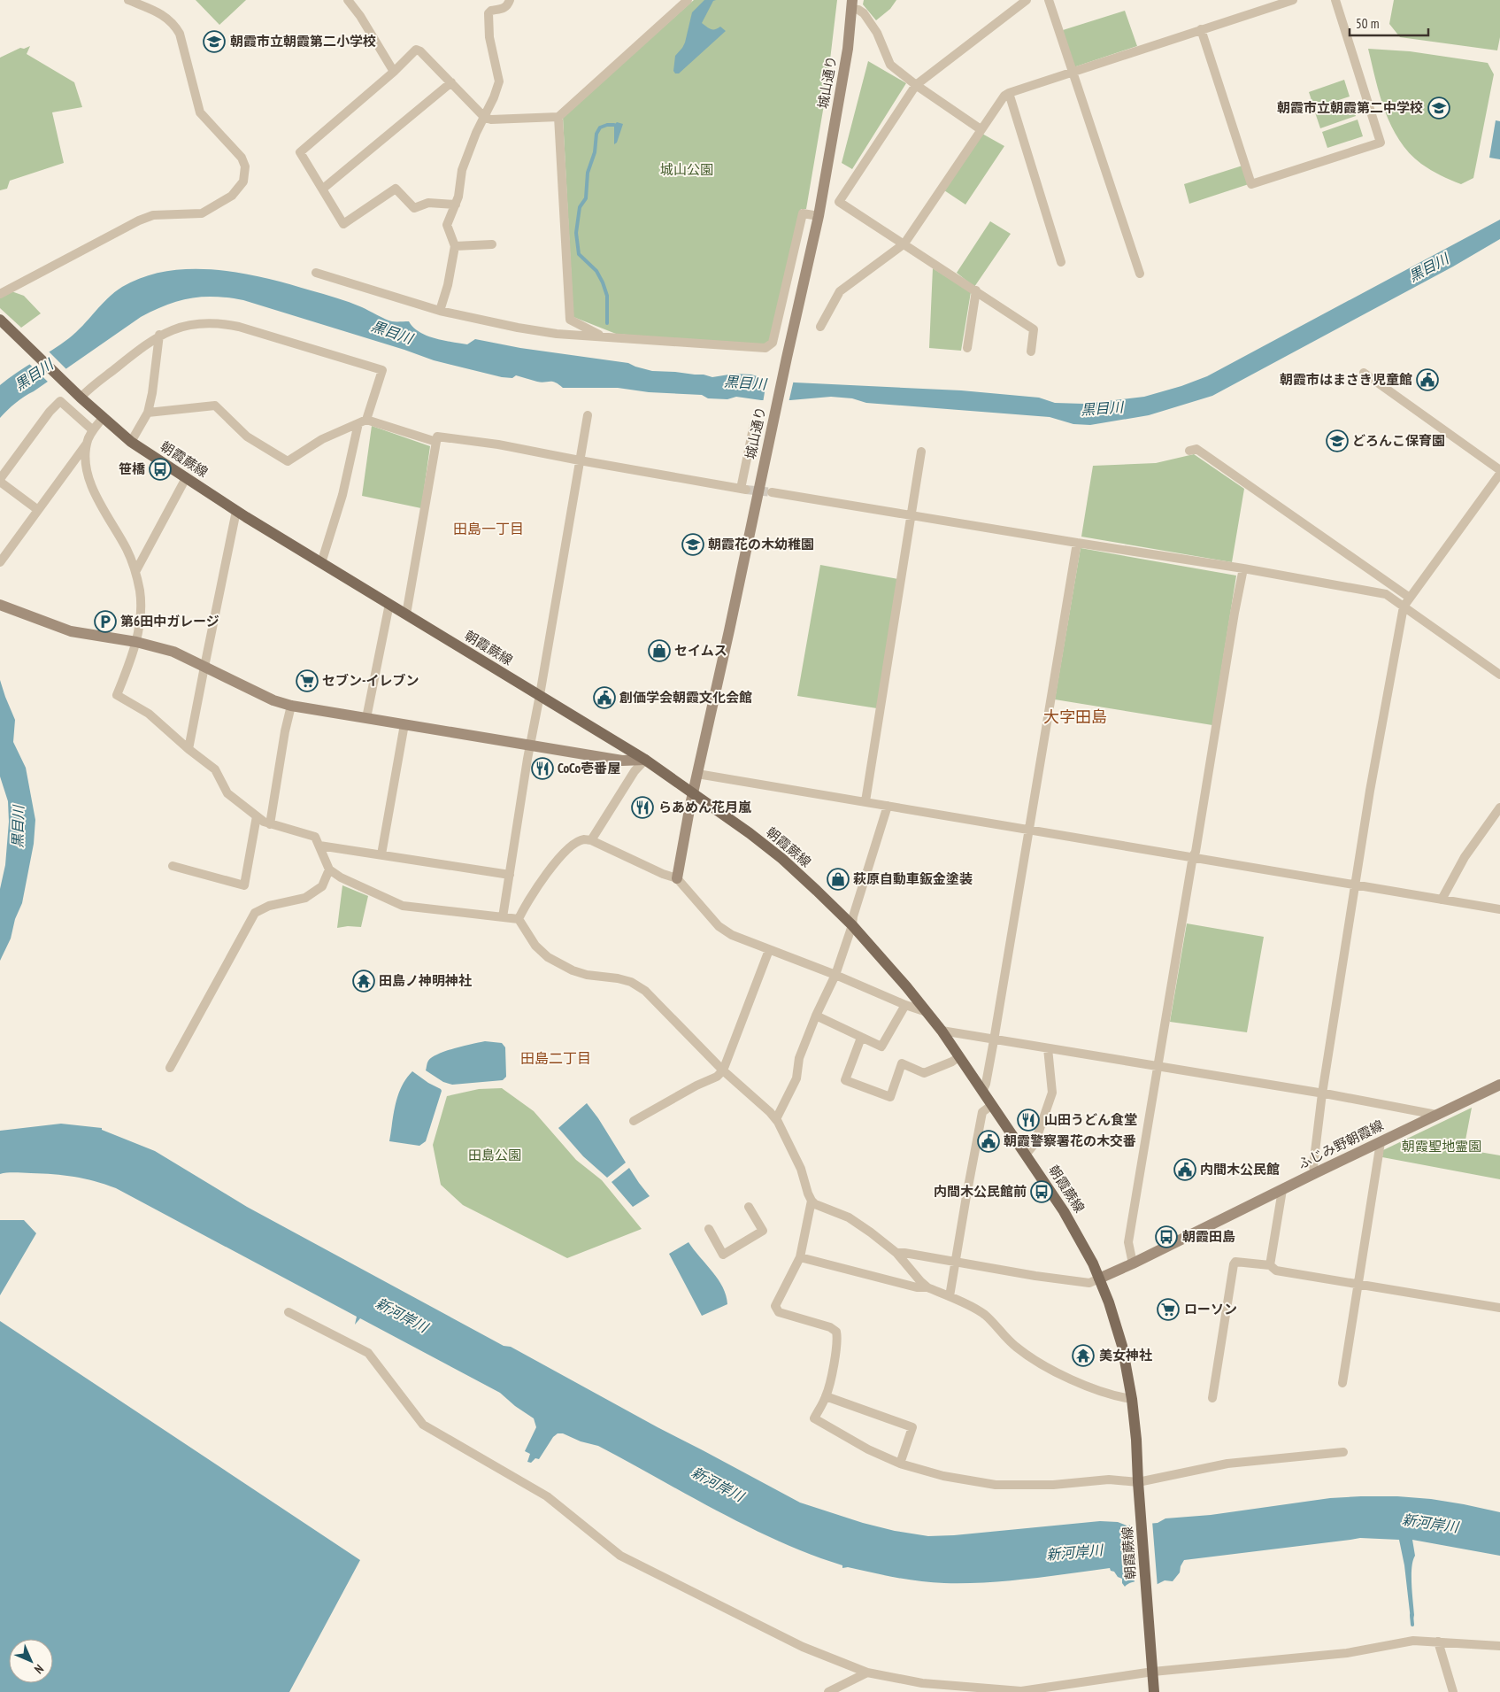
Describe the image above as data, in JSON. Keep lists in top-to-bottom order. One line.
{"streets":{"main road":["朝霞蕨線"],"street":["城山通り","ふじみ野朝霞線"]},"crossings":[["城山通り","朝霞蕨線"],["朝霞蕨線","ふじみ野朝霞線"]],"districts":["田島一丁目","大字田島","田島二丁目"],"water":["黒目川","新河岸川"],"parks":["城山公園","朝霞聖地霊園","田島公園"],"places":{"school or university":["朝霞市立朝霞第二小学校","朝霞市立朝霞第二中学校","どろんこ保育園","朝霞花の木幼稚園"],"public building":["朝霞市はまさき児童館","創価学会朝霞文化会館","朝霞警察署花の木交番","内間木公民館"],"bus stop":["笹橋","内間木公民館前","朝霞田島"],"parking":["第6田中ガレージ"],"shop":["セイムス","萩原自動車鈑金塗装"],"supermarket":["セブン-イレブン","ローソン"],"restaurant":["CoCo壱番屋","らあめん花月嵐","山田うどん食堂"],"temple":["田島ノ神明神社","美女神社"]},"scale_bar":"50 m","north":"bottom right"}
